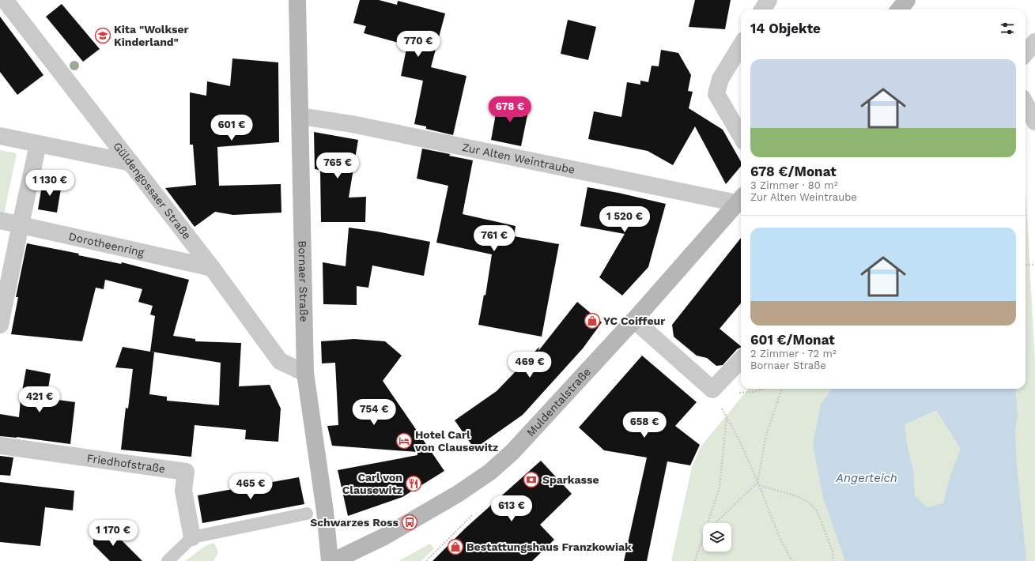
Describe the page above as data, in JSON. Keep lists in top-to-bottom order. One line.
{"streets":{"main road":["Bornaer Straße","Muldentalstraße"],"street":["Zur Alten Weintraube","Güldengossaer Straße","Dorotheenring","Friedhofstraße"]},"crossings":[["Zur Alten Weintraube","Bornaer Straße"],["Zur Alten Weintraube","Muldentalstraße"],["Güldengossaer Straße","Dorotheenring"],["Güldengossaer Straße","Bornaer Straße"]],"water":["Angerteich"],"places":{"school or university":["Kita \"Wolkser Kinderland\""],"shop":["YC Coiffeur","Bestattungshaus Franzkowiak"],"hotel":["Hotel Carl von Clausewitz"],"bank":["Sparkasse"],"restaurant":["Carl von Clausewitz"],"bus stop":["Schwarzes Ross"]},"page":{"heading":"14 Objekte","price":["770 €","678 €","601 €","765 €","1 130 €","1 520 €","761 €","469 €","421 €","754 €","658 €","465 €","613 €","1 170 €"],"list":[{"name":"678 €/Monat","note":"3 Zimmer · 80 m² · Zur Alten Weintraube"},{"name":"601 €/Monat","note":"2 Zimmer · 72 m² · Bornaer Straße"}]}}
